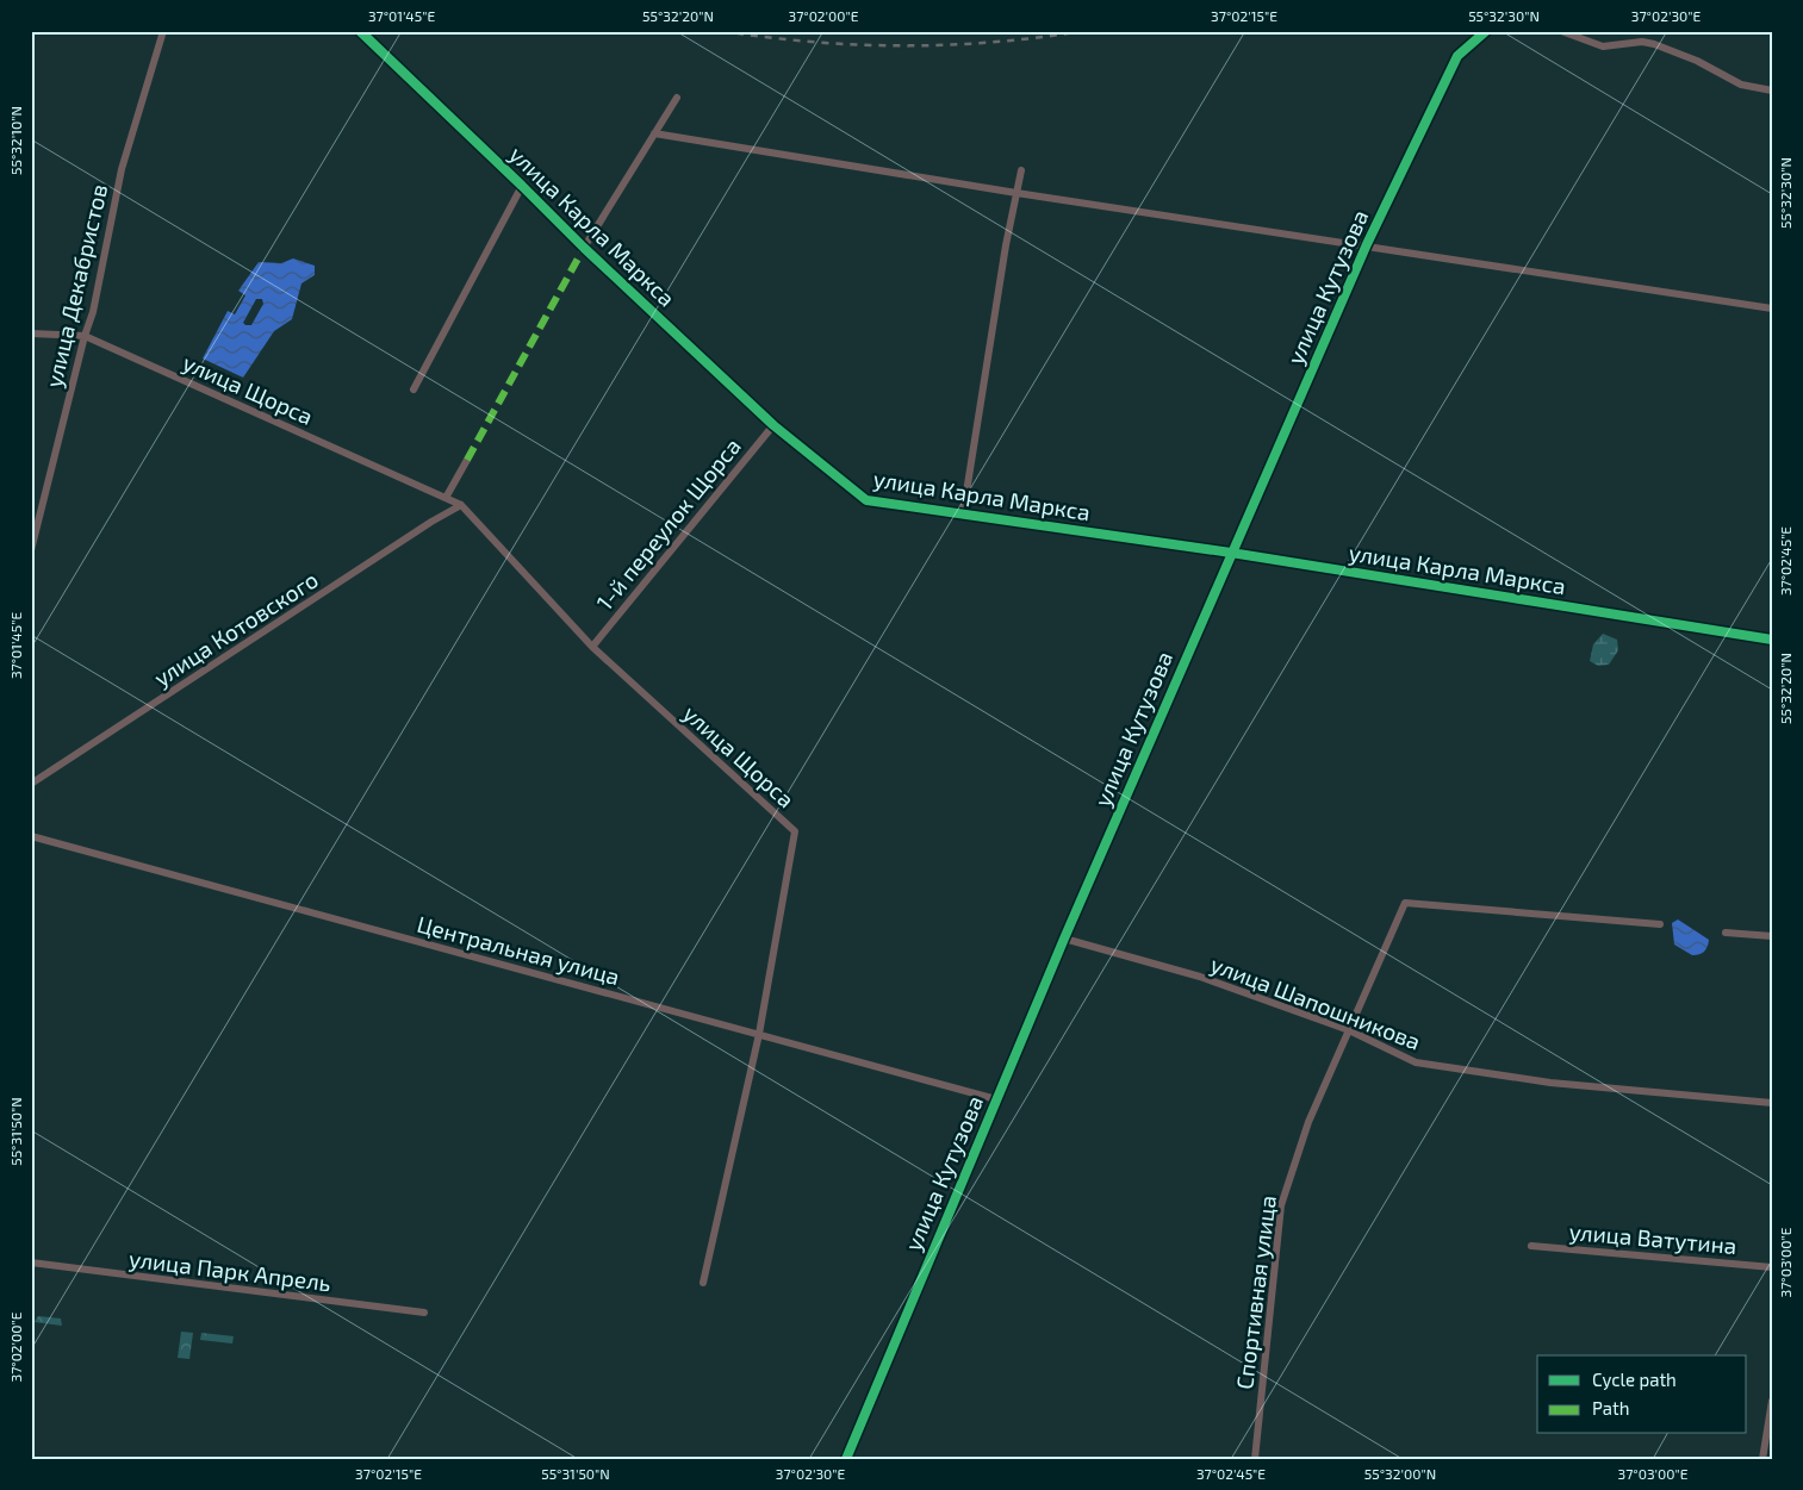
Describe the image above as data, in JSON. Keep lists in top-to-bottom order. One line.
{"streets":{"street":["улица Карла Маркса","улица Декабристов","улица Кутузова","улица Щорса","1-й переулок Щорса","улица Котовского","Центральная улица","улица Шапошникова","улица Ватутина","улица Парк Апрель","Спортивная улица"]},"crossings":[["улица Карла Маркса","улица Кутузова"],["улица Карла Маркса","1-й переулок Щорса"],["улица Декабристов","улица Щорса"],["улица Кутузова","Центральная улица"],["улица Кутузова","улица Шапошникова"],["улица Щорса","1-й переулок Щорса"],["улица Щорса","улица Котовского"],["улица Щорса","Центральная улица"],["улица Шапошникова","Спортивная улица"]],"legend":["Cycle path","Path"],"coordinates":["37°01'45\"E","55°32'20\"N","37°02'00\"E","37°02'15\"E","55°32'30\"N","37°02'30\"E","55°32'10\"N","37°02'45\"E","55°31'50\"N","37°03'00\"E","55°32'00\"N"]}
